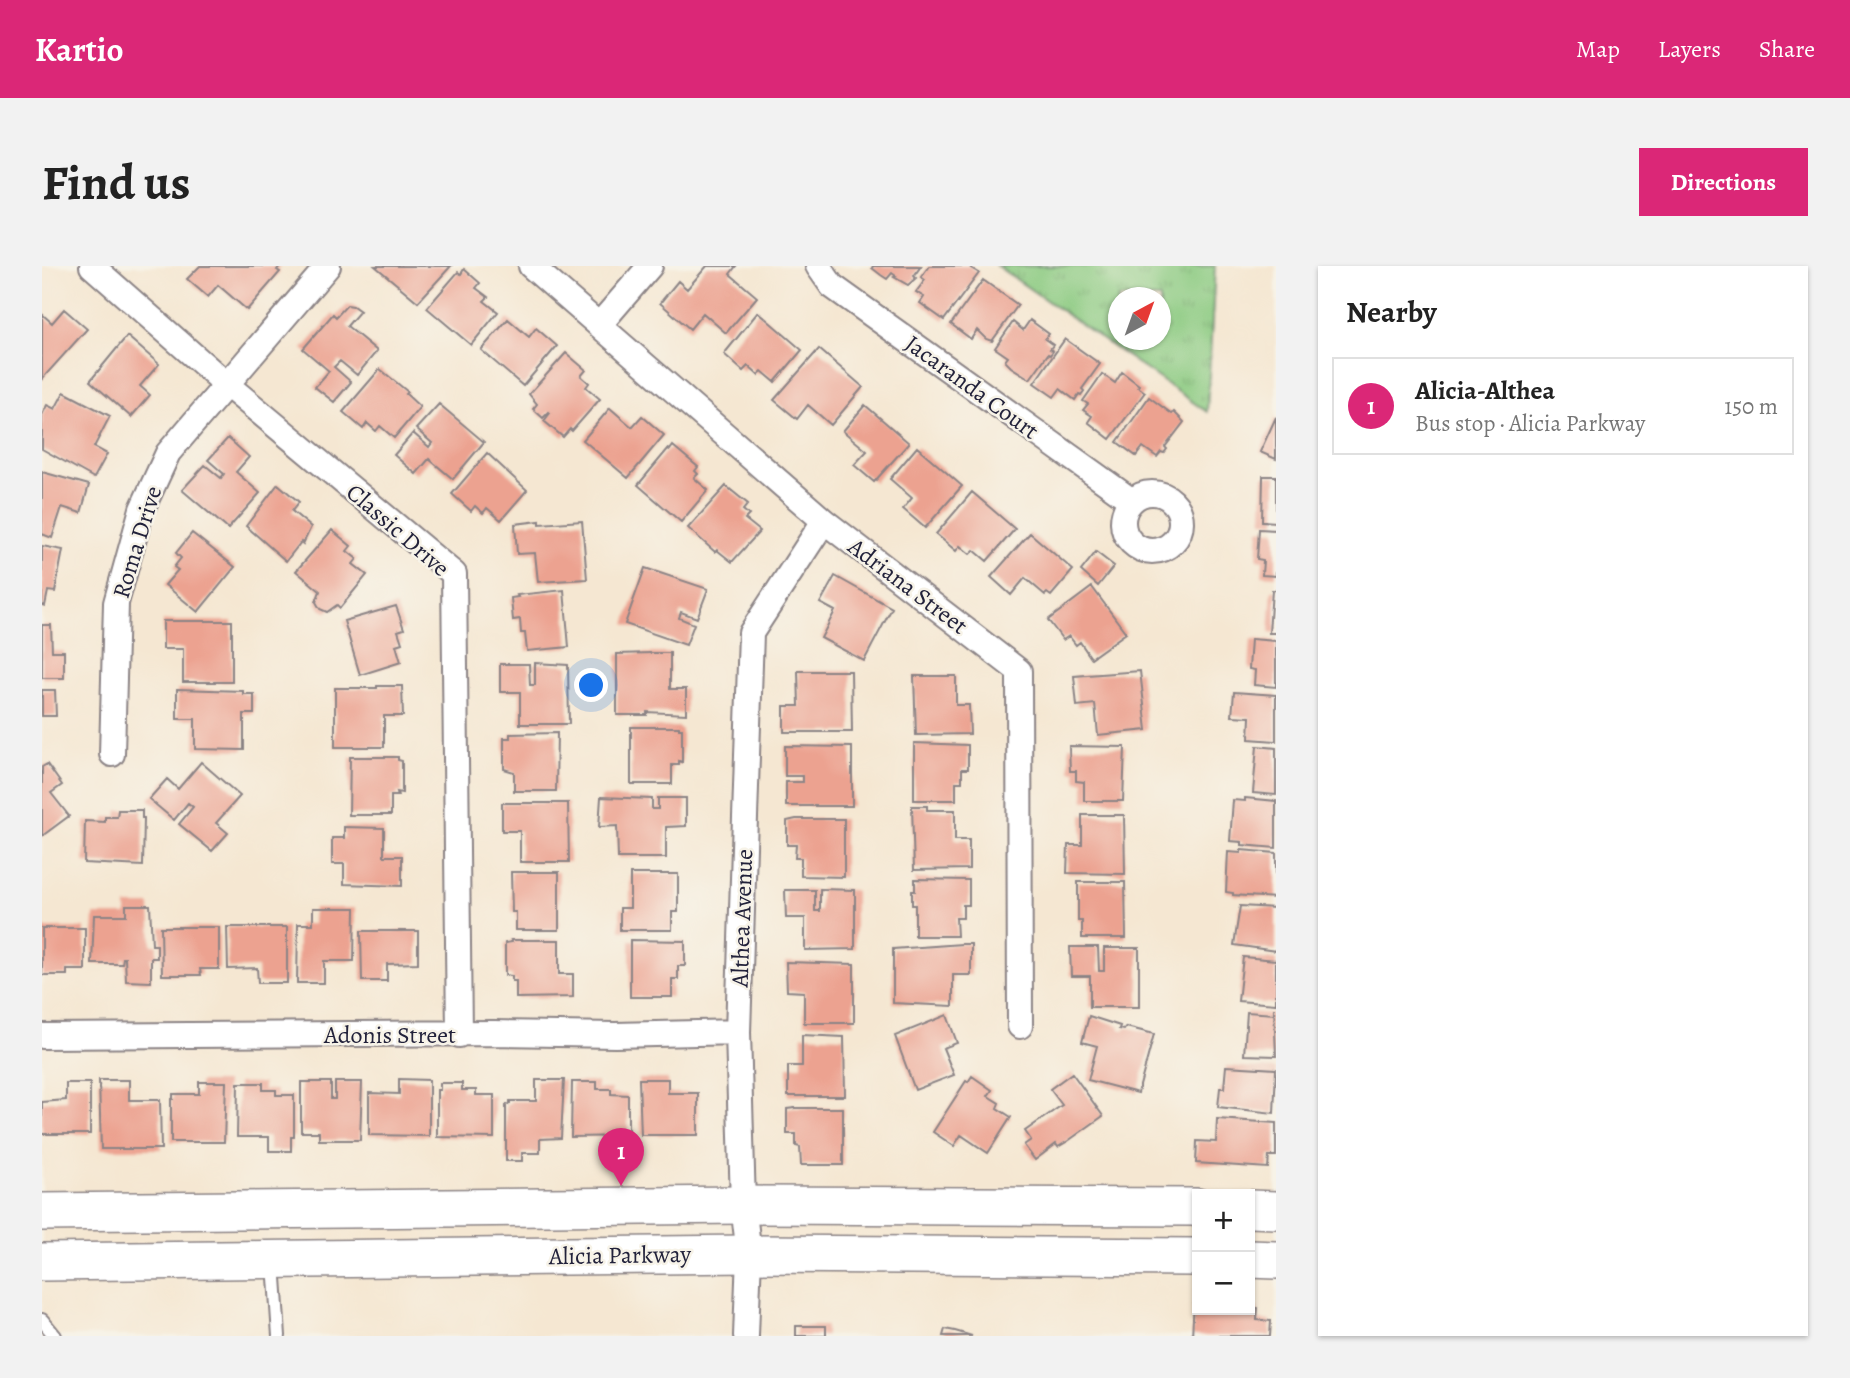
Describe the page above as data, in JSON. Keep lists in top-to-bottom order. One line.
{"streets":{"main road":["Alicia Parkway"],"street":["Jacaranda Court","Classic Drive","Roma Drive","Adriana Street","Althea Avenue","Adonis Street"]},"crossings":[["Classic Drive","Roma Drive"],["Classic Drive","Adonis Street"],["Adriana Street","Althea Avenue"],["Althea Avenue","Adonis Street"],["Althea Avenue","Alicia Parkway"]],"north":"top right","page":{"header":"Kartio","nav":["Map","Layers","Share"],"buttons":"Directions","title":"Find us","heading":"Nearby","list":[{"mark":"1","name":"Alicia-Althea","note":"Bus stop · Alicia Parkway","value":"150 m"}],"pins":"1","map_buttons":["+","−"]}}
